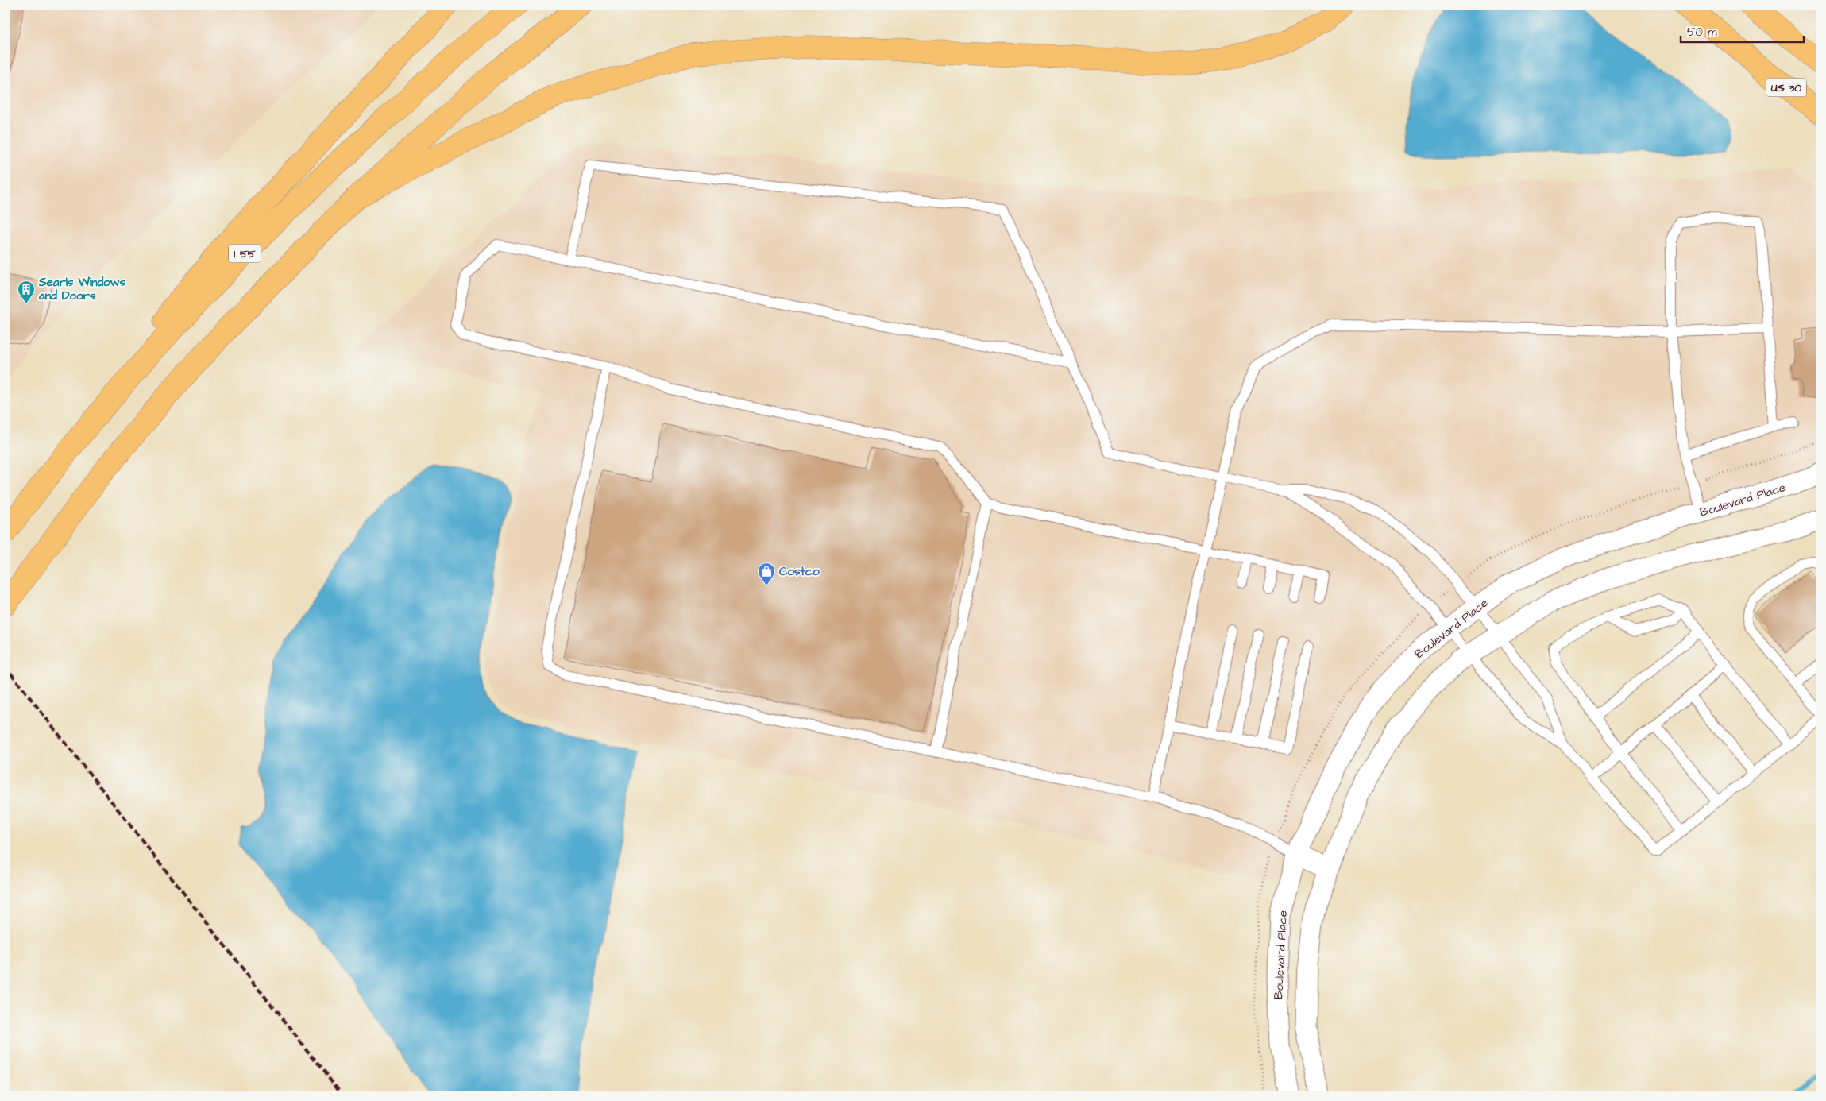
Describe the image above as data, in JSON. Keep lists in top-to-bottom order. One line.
{"streets":{"main road":["US 30","I 55"],"street":["Boulevard Place"]},"places":{"building":["Searls Windows and Doors"],"shop":["Costco"]},"scale_bar":"50 m"}
